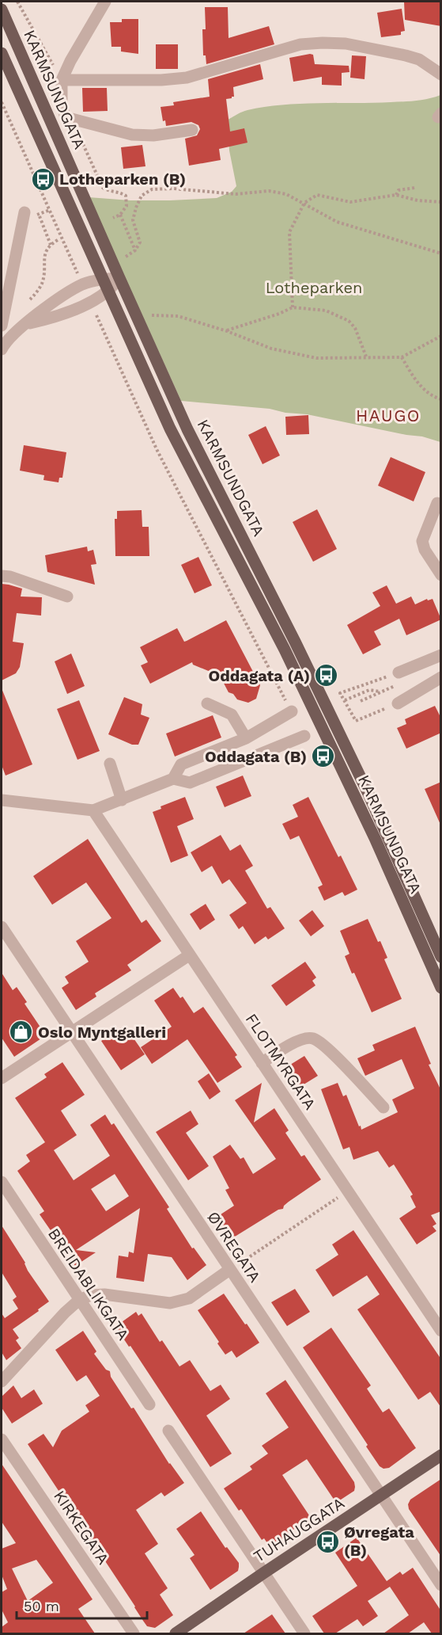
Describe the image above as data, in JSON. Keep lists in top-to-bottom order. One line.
{"streets":{"main road":["KARMSUNDGATA","TUHAUGGATA"],"street":["FLOTMYRGATA","ØVREGATA","BREIDABLIKGATA","KIRKEGATA"]},"crossings":[["ØVREGATA","TUHAUGGATA"]],"districts":["HAUGO"],"parks":["Lotheparken"],"places":{"bus stop":["Lotheparken (B)","Oddagata (A)","Oddagata (B)","Øvregata (B)"],"shop":["Oslo Myntgalleri"]},"scale_bar":"50 m"}
